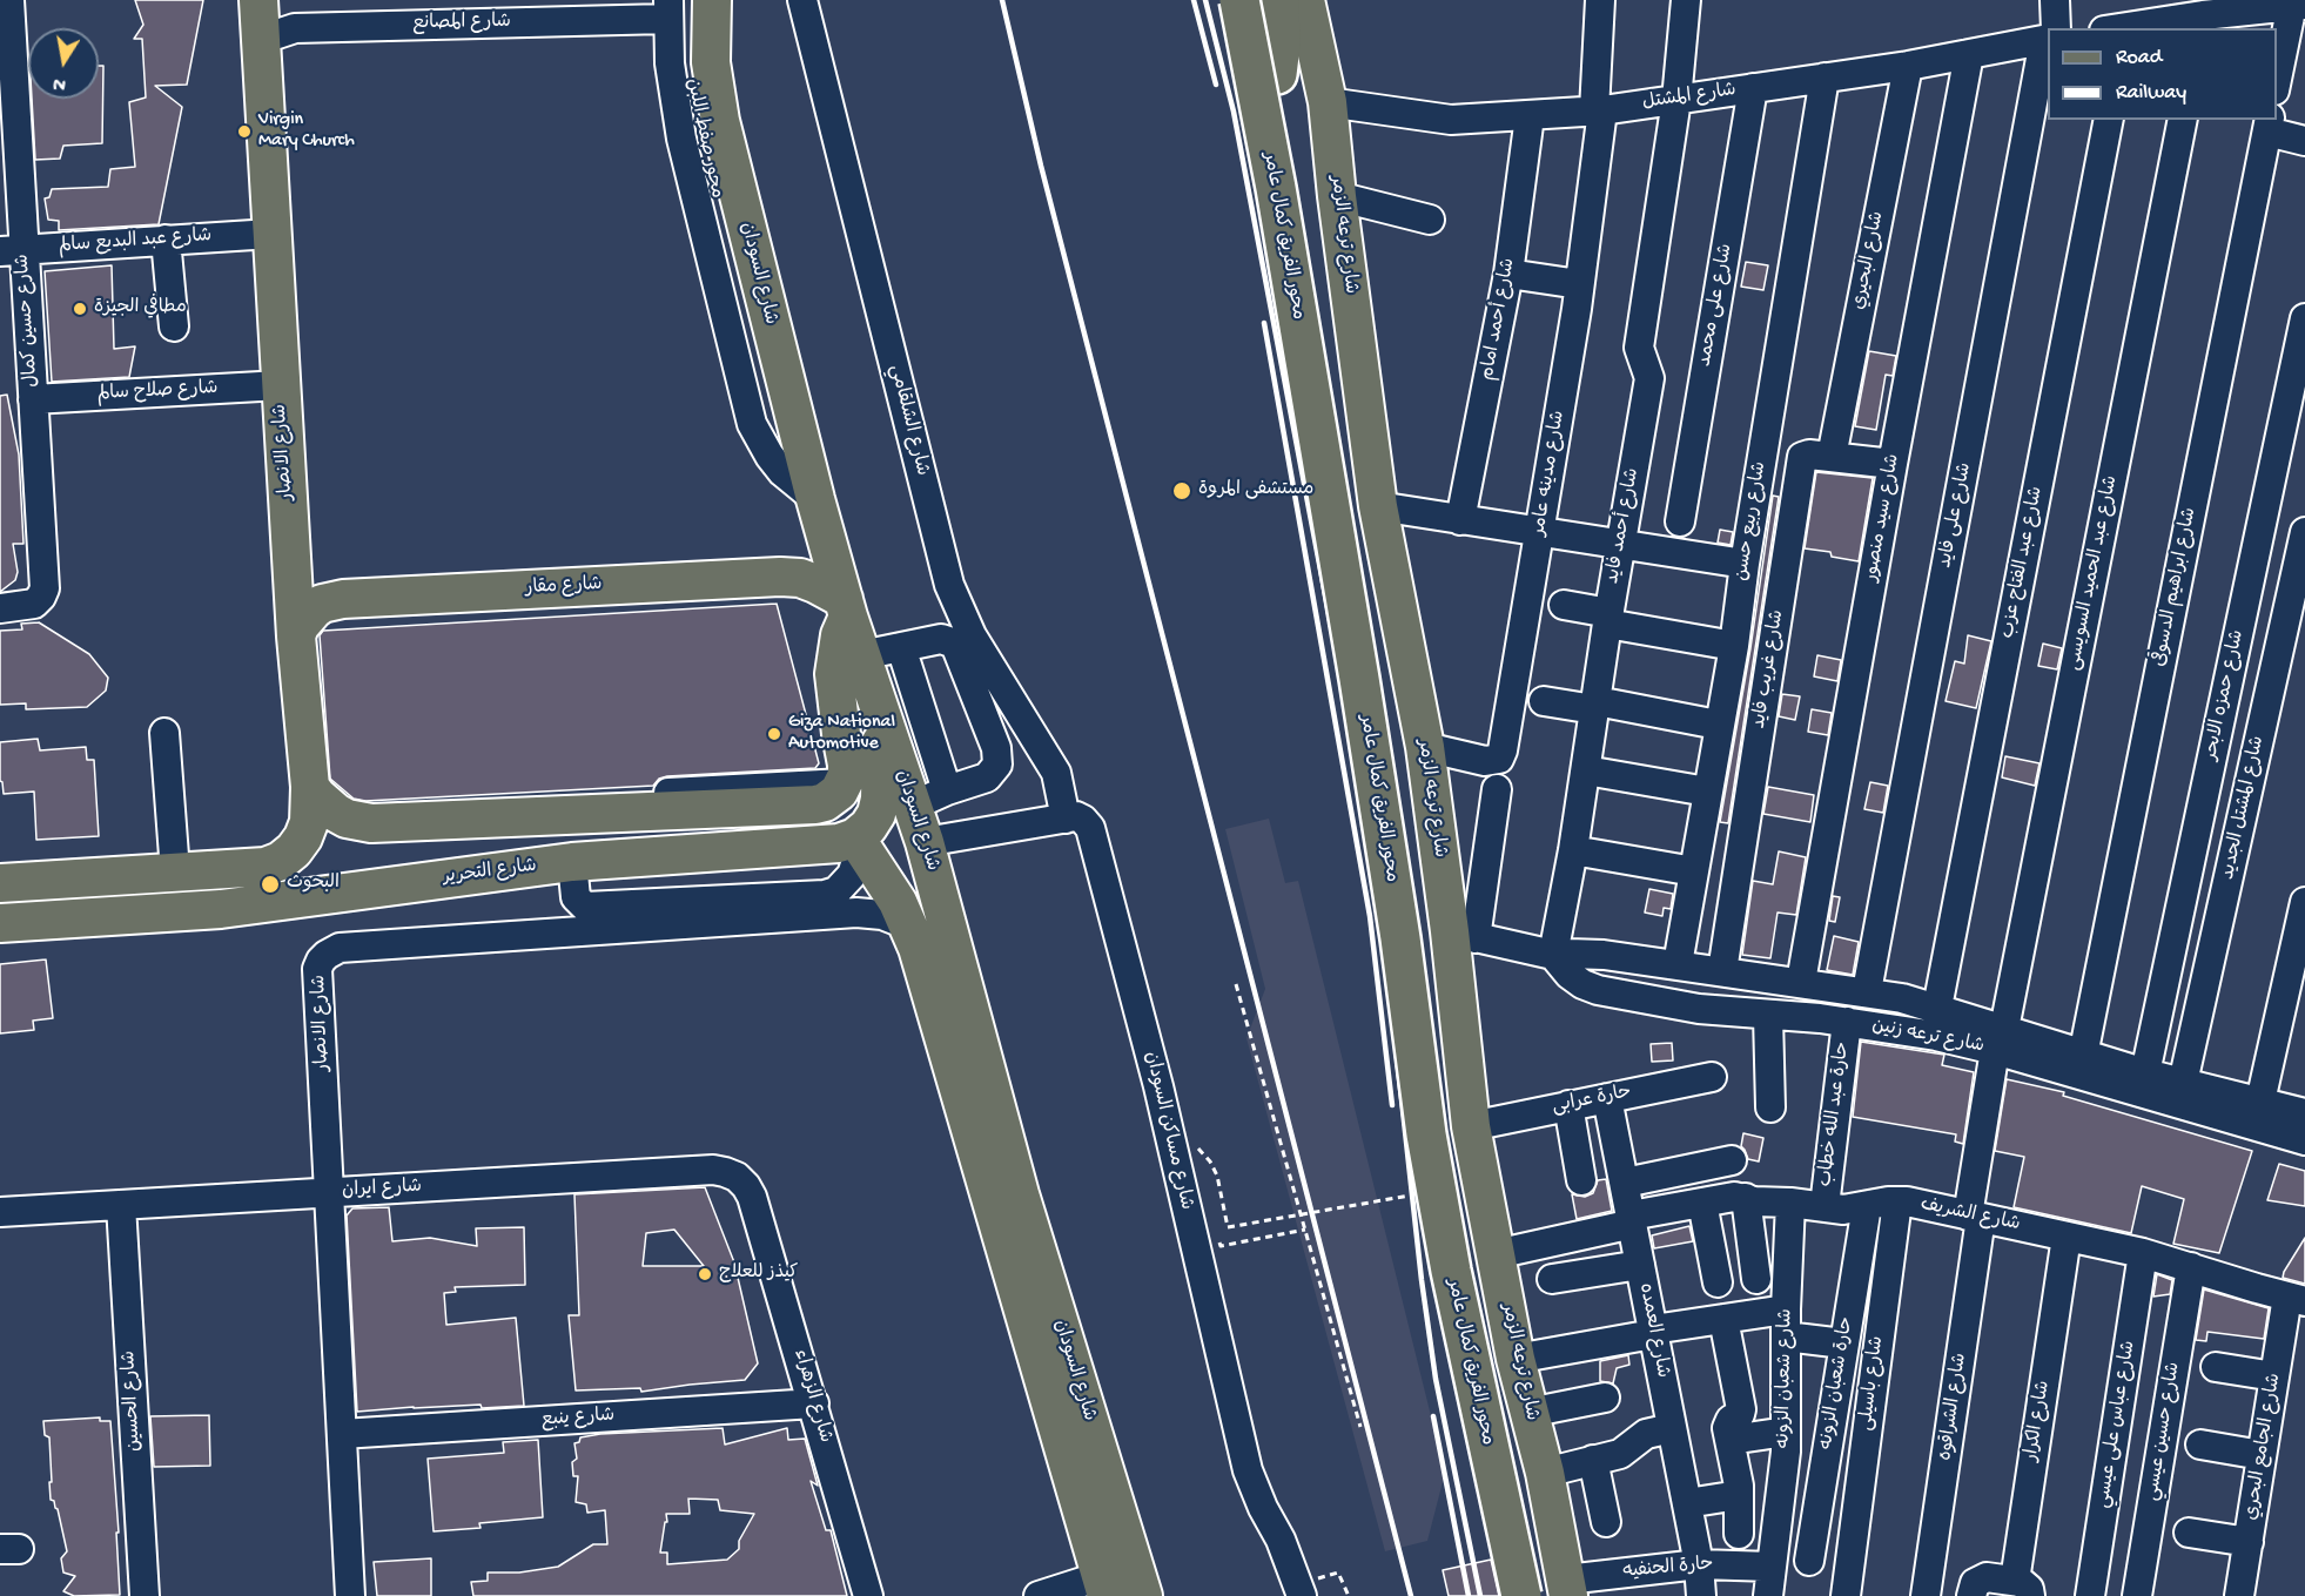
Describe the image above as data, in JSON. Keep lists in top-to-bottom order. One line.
{"streets":{"highway":["محور الفريق كمال عامر"],"main road":["محور صفط اللبن","شارع ترعه الزمر","شارع السودان","شارع الانصار","شارع مقار","شارع التحرير"],"street":["شارع المصانع","شارع المشتل","شارع عبد البديع سالم","شارع البحيري","شارع على محمد","شارع أحمد امام","شارع حسين كمال","شارع صلاح سالم","شارع الشلقامي","شارع مدينه عامر","شارع على فايد","شارع سيد منصور","شارع ربيع حسن","شارع أحمد فايد","شارع عبد الفتاح عزب","شارع عبد الحميد السويسى","شارع ابراهيم الدسوقى","شارع غريب فايد","شارع حمزه الابحر","شارع المشتل الجديد","شارع ترعه زنين","حارة عرابى","حارة عبد الله خطاب","شارع مساكن السودان","شارع ايران","شارع الشريف","شارع العمده","شارع شعبان الزونه","حارة شعبان الزونه","شارع باسيلى","شارع الزهراء","شارع الحسين","شارع الشراقوه","شارع ينبع","شارع الكرار","شارع عباس على عيسي","شارع حسين عيسي","شارع الجامع البحري","حارة الحنفيه"]},"crossings":[["شارع المصانع","محور صفط اللبن"],["شارع المصانع","شارع الانصار"],["شارع المشتل","شارع ترعه الزمر"],["شارع المشتل","شارع البحيري"],["شارع المشتل","شارع على محمد"],["شارع المشتل","شارع أحمد امام"],["شارع المشتل","شارع مدينه عامر"],["شارع المشتل","شارع سيد منصور"],["شارع المشتل","شارع ربيع حسن"],["شارع المشتل","شارع أحمد فايد"],["محور صفط اللبن","شارع السودان"],["شارع ترعه الزمر","محور الفريق كمال عامر"],["شارع ترعه الزمر","شارع مدينه عامر"],["شارع ترعه الزمر","شارع ترعه زنين"],["شارع ترعه الزمر","حارة عرابى"],["شارع ترعه الزمر","شارع الشريف"],["شارع ترعه الزمر","حارة الحنفيه"],["محور الفريق كمال عامر","حارة الحنفيه"],["شارع عبد البديع سالم","شارع حسين كمال"],["شارع عبد البديع سالم","شارع الانصار"],["شارع البحيري","شارع غريب فايد"],["شارع السودان","شارع الانصار"],["شارع السودان","شارع مقار"],["شارع السودان","شارع التحرير"],["شارع حسين كمال","شارع صلاح سالم"],["شارع صلاح سالم","شارع الانصار"],["شارع الشلقامي","شارع مساكن السودان"],["شارع الانصار","شارع مقار"],["شارع الانصار","شارع ايران"],["شارع الانصار","شارع ينبع"],["شارع على فايد","شارع ترعه زنين"],["شارع سيد منصور","شارع غريب فايد"],["شارع سيد منصور","شارع ترعه زنين"],["شارع ربيع حسن","شارع ترعه زنين"],["شارع أحمد فايد","شارع ترعه زنين"],["شارع عبد الفتاح عزب","شارع ترعه زنين"],["شارع عبد الحميد السويسى","شارع ترعه زنين"],["شارع عبد الحميد السويسى","شارع الشريف"],["شارع عبد الحميد السويسى","شارع الشراقوه"],["شارع ابراهيم الدسوقى","شارع ترعه زنين"],["شارع غريب فايد","شارع ترعه زنين"],["شارع حمزه الابحر","شارع ترعه زنين"],["شارع المشتل الجديد","شارع ترعه زنين"],["شارع ترعه زنين","حارة عبد الله خطاب"],["حارة عرابى","شارع العمده"],["حارة عبد الله خطاب","شارع الشريف"],["شارع ايران","شارع الزهراء"],["شارع ايران","شارع الحسين"],["شارع الشريف","شارع العمده"],["شارع الشريف","شارع شعبان الزونه"],["شارع الشريف","حارة شعبان الزونه"],["شارع الشريف","شارع باسيلى"],["شارع الشريف","شارع الشراقوه"],["شارع الشريف","شارع الكرار"],["شارع الشريف","شارع عباس على عيسي"],["شارع الشريف","شارع حسين عيسي"],["شارع الشريف","شارع الجامع البحري"],["شارع العمده","حارة الحنفيه"],["شارع شعبان الزونه","حارة الحنفيه"],["حارة شعبان الزونه","حارة الحنفيه"],["شارع باسيلى","حارة الحنفيه"],["شارع الزهراء","شارع ينبع"]],"places":["Virgin Mary Church","مطافي الجيزة","مستشفى المروة","Giza National Automotive","البحوث","كيذز للعلاج"],"legend":["Road","Railway"],"north":"bottom"}
